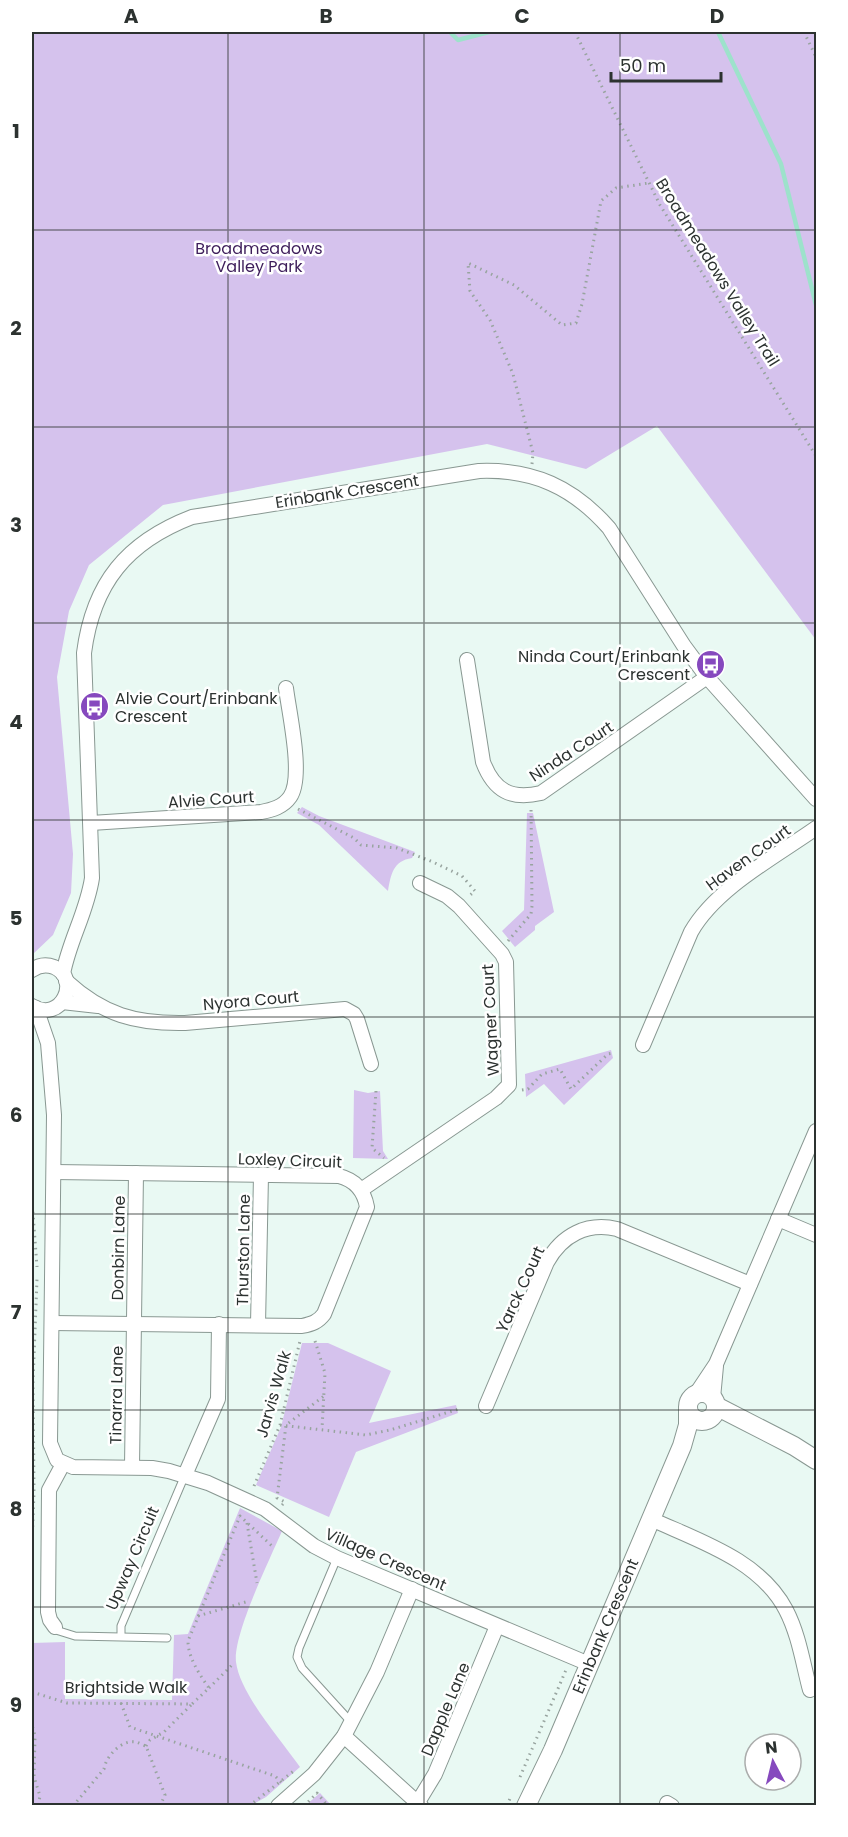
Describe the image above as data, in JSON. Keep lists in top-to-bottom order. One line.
{"streets":{"street":["Erinbank Crescent","Ninda Court","Alvie Court","Haven Court","Nyora Court","Wagner Court","Loxley Circuit","Donbirn Lane","Thurston Lane","Yarck Court","Tinarra Lane","Upway Circuit","Village Crescent","Dapple Lane"],"path":["Broadmeadows Valley Trail","Jarvis Walk","Brightside Walk"]},"crossings":[["Erinbank Crescent","Ninda Court"],["Erinbank Crescent","Alvie Court"],["Erinbank Crescent","Nyora Court"],["Erinbank Crescent","Yarck Court"],["Erinbank Crescent","Village Crescent"],["Wagner Court","Loxley Circuit"],["Loxley Circuit","Donbirn Lane"],["Loxley Circuit","Thurston Lane"],["Donbirn Lane","Tinarra Lane"],["Tinarra Lane","Village Crescent"],["Upway Circuit","Village Crescent"],["Village Crescent","Dapple Lane"]],"parks":["Broadmeadows Valley Park"],"places":{"bus stop":["Ninda Court/Erinbank Crescent","Alvie Court/Erinbank Crescent"]},"scale_bar":"50 m","north":"top","grid":{"columns":["A","B","C","D"],"rows":["1","2","3","4","5","6","7","8","9"]}}
